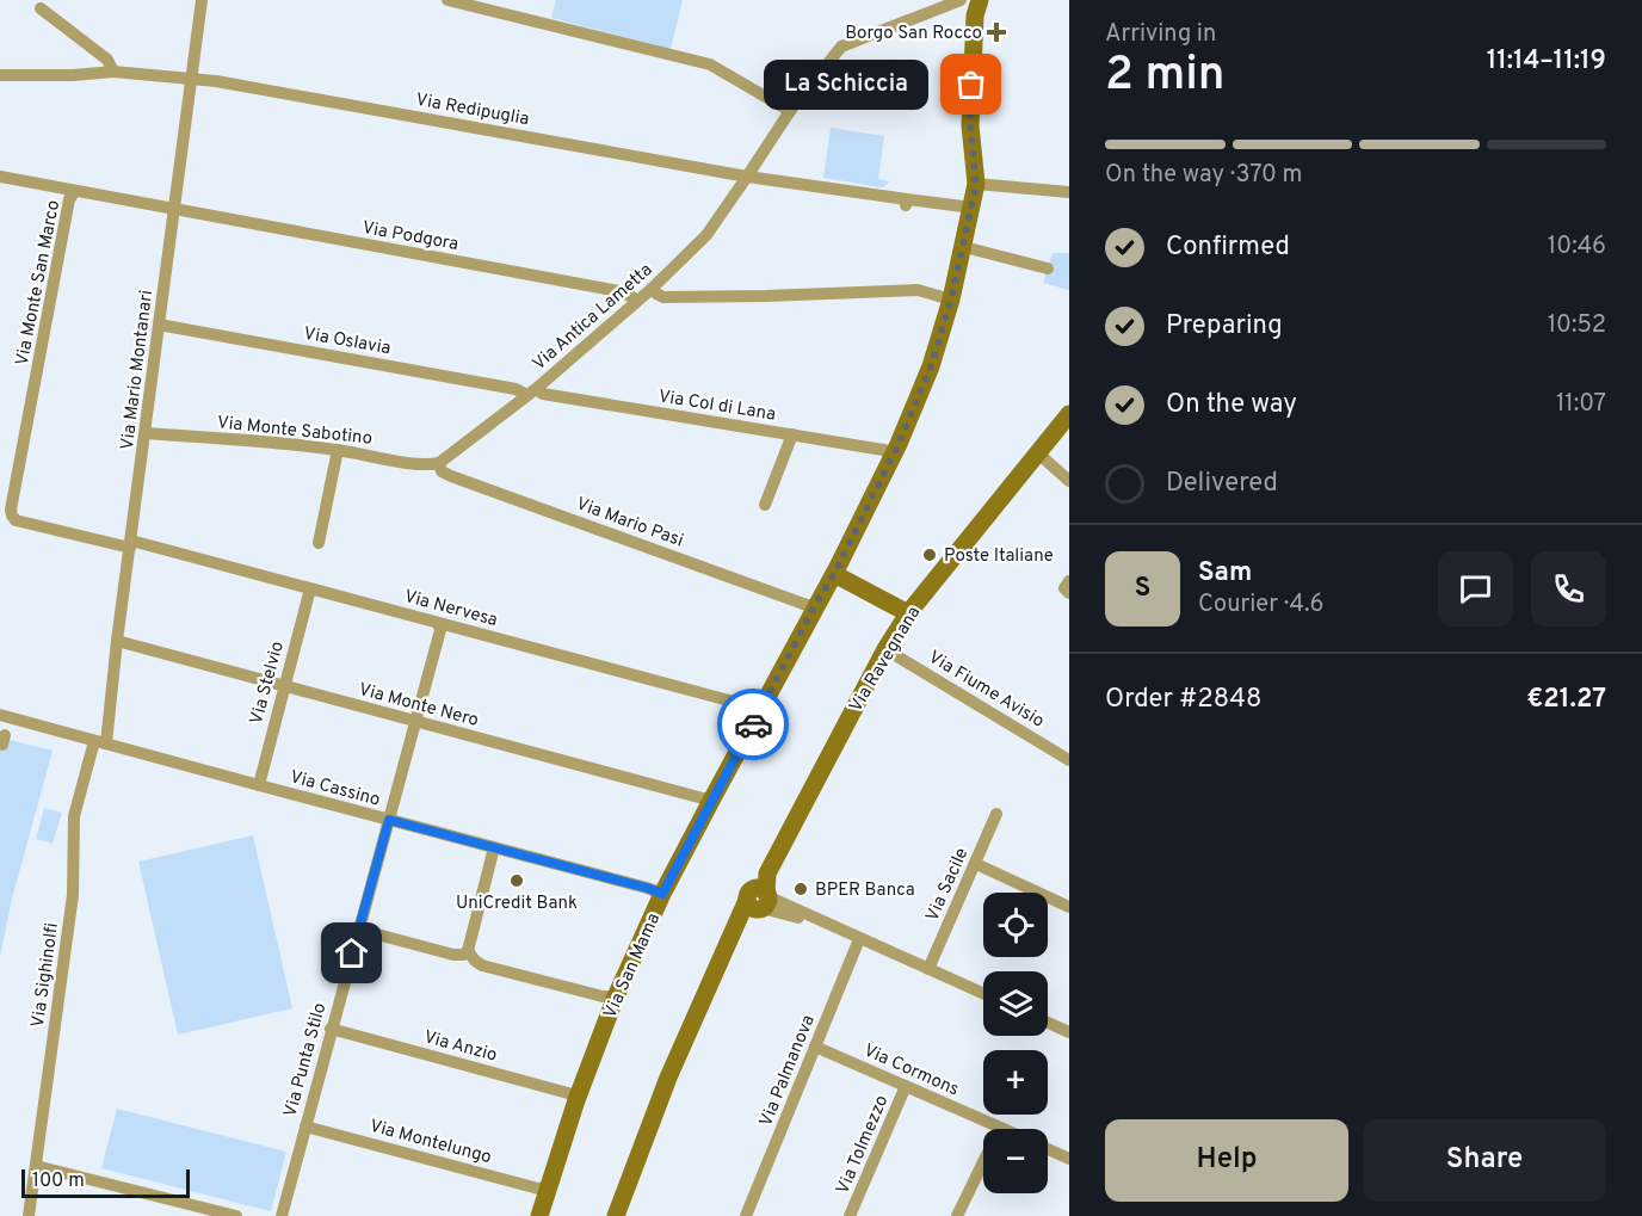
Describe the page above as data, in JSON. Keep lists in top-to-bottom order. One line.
{"streets":{"street":["Via Redipuglia","Via Podgora","Via Monte San Marco","Via Antica Lametta","Via Oslavia","Via Mario Montanari","Via Col di Lana","Via Monte Sabotino","Via Mario Pasi","Via Nervesa","Via Ravegnana","Via Stelvio","Via Fiume Avisio","Via Monte Nero","Via Cassino","Via Sacile","Via San Mama","Via Sighinolfi","Via Anzio","Via Punta Stilo","Via Cormons","Via Palmanova","Via Montelungo","Via Tolmezzo"]},"crossings":[["Via Redipuglia","Via Antica Lametta"],["Via Redipuglia","Via Mario Montanari"],["Via Podgora","Via Monte San Marco"],["Via Podgora","Via Antica Lametta"],["Via Podgora","Via Mario Montanari"],["Via Monte San Marco","Via Nervesa"],["Via Antica Lametta","Via Oslavia"],["Via Antica Lametta","Via Col di Lana"],["Via Antica Lametta","Via Monte Sabotino"],["Via Antica Lametta","Via Mario Pasi"],["Via Antica Lametta","Via San Mama"],["Via Oslavia","Via Mario Montanari"],["Via Oslavia","Via Col di Lana"],["Via Mario Montanari","Via Monte Sabotino"],["Via Mario Montanari","Via Nervesa"],["Via Mario Montanari","Via Monte Nero"],["Via Mario Montanari","Via Cassino"],["Via Mario Montanari","Via Sighinolfi"],["Via Col di Lana","Via San Mama"],["Via Monte Sabotino","Via Mario Pasi"],["Via Mario Pasi","Via San Mama"],["Via Nervesa","Via Stelvio"],["Via Nervesa","Via San Mama"],["Via Nervesa","Via Punta Stilo"],["Via Ravegnana","Via Fiume Avisio"],["Via Stelvio","Via Monte Nero"],["Via Stelvio","Via Cassino"],["Via Monte Nero","Via San Mama"],["Via Monte Nero","Via Punta Stilo"],["Via Cassino","Via San Mama"],["Via Cassino","Via Sighinolfi"],["Via Cassino","Via Punta Stilo"],["Via San Mama","Via Anzio"],["Via San Mama","Via Montelungo"],["Via Anzio","Via Punta Stilo"],["Via Punta Stilo","Via Montelungo"],["Via Cormons","Via Palmanova"],["Via Cormons","Via Tolmezzo"]],"places":{"health":["Borgo San Rocco"],"other":["La Schiccia","Poste Italiane","UniCredit Bank","BPER Banca"]},"scale_bar":"100 m","page":{"heading":["2 min","Arriving in","11:14–11:19"],"panel":["Sam","Courier · 4.6","Order #2848","€21.27"],"bubble":"La Schiccia","bar":"On the way · 370 m","list":[["Confirmed","10:46"],["Preparing","10:52"],["On the way","11:07"],"Delivered"],"round":"S","map_buttons":["+","−"],"buttons":["Help","Share"],"scale":"100 m"}}
